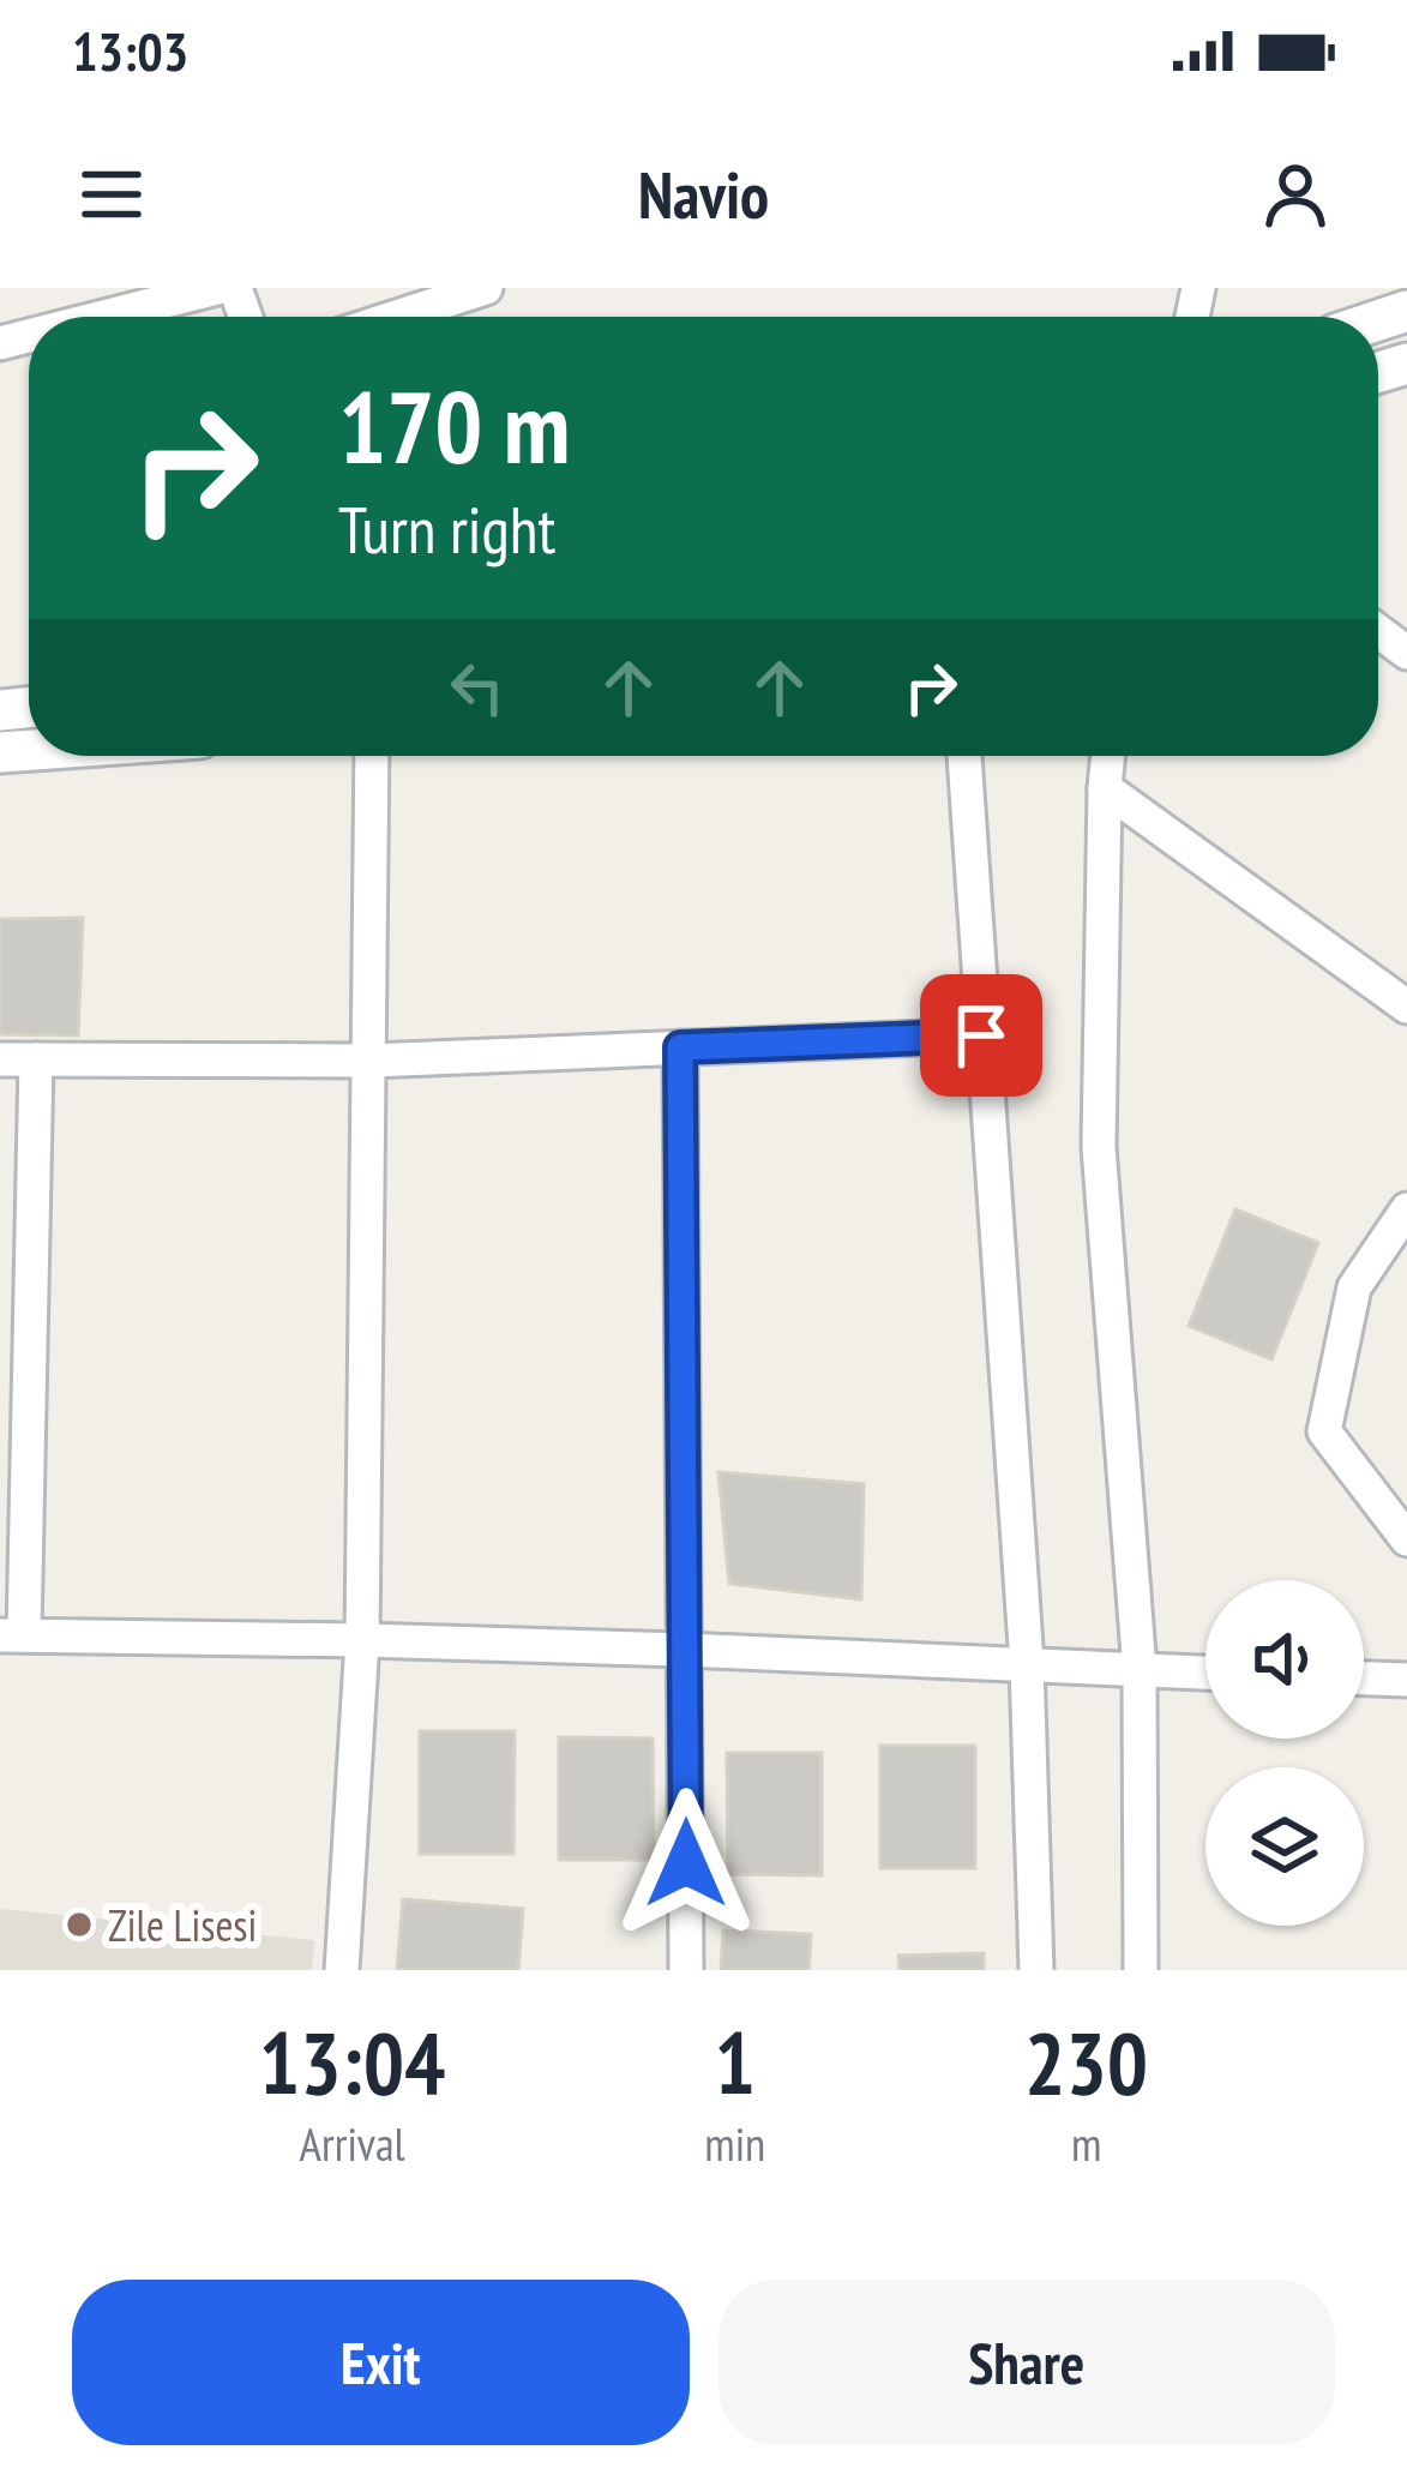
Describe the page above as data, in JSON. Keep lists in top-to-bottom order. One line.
{"places":["Zile Lisesi"],"page":{"status":"13:03","header":"Navio","turn":["170 m","Turn right"],"eta":["13:04","Arrival","1","min","230","m"],"buttons":["Exit","Share"]}}
